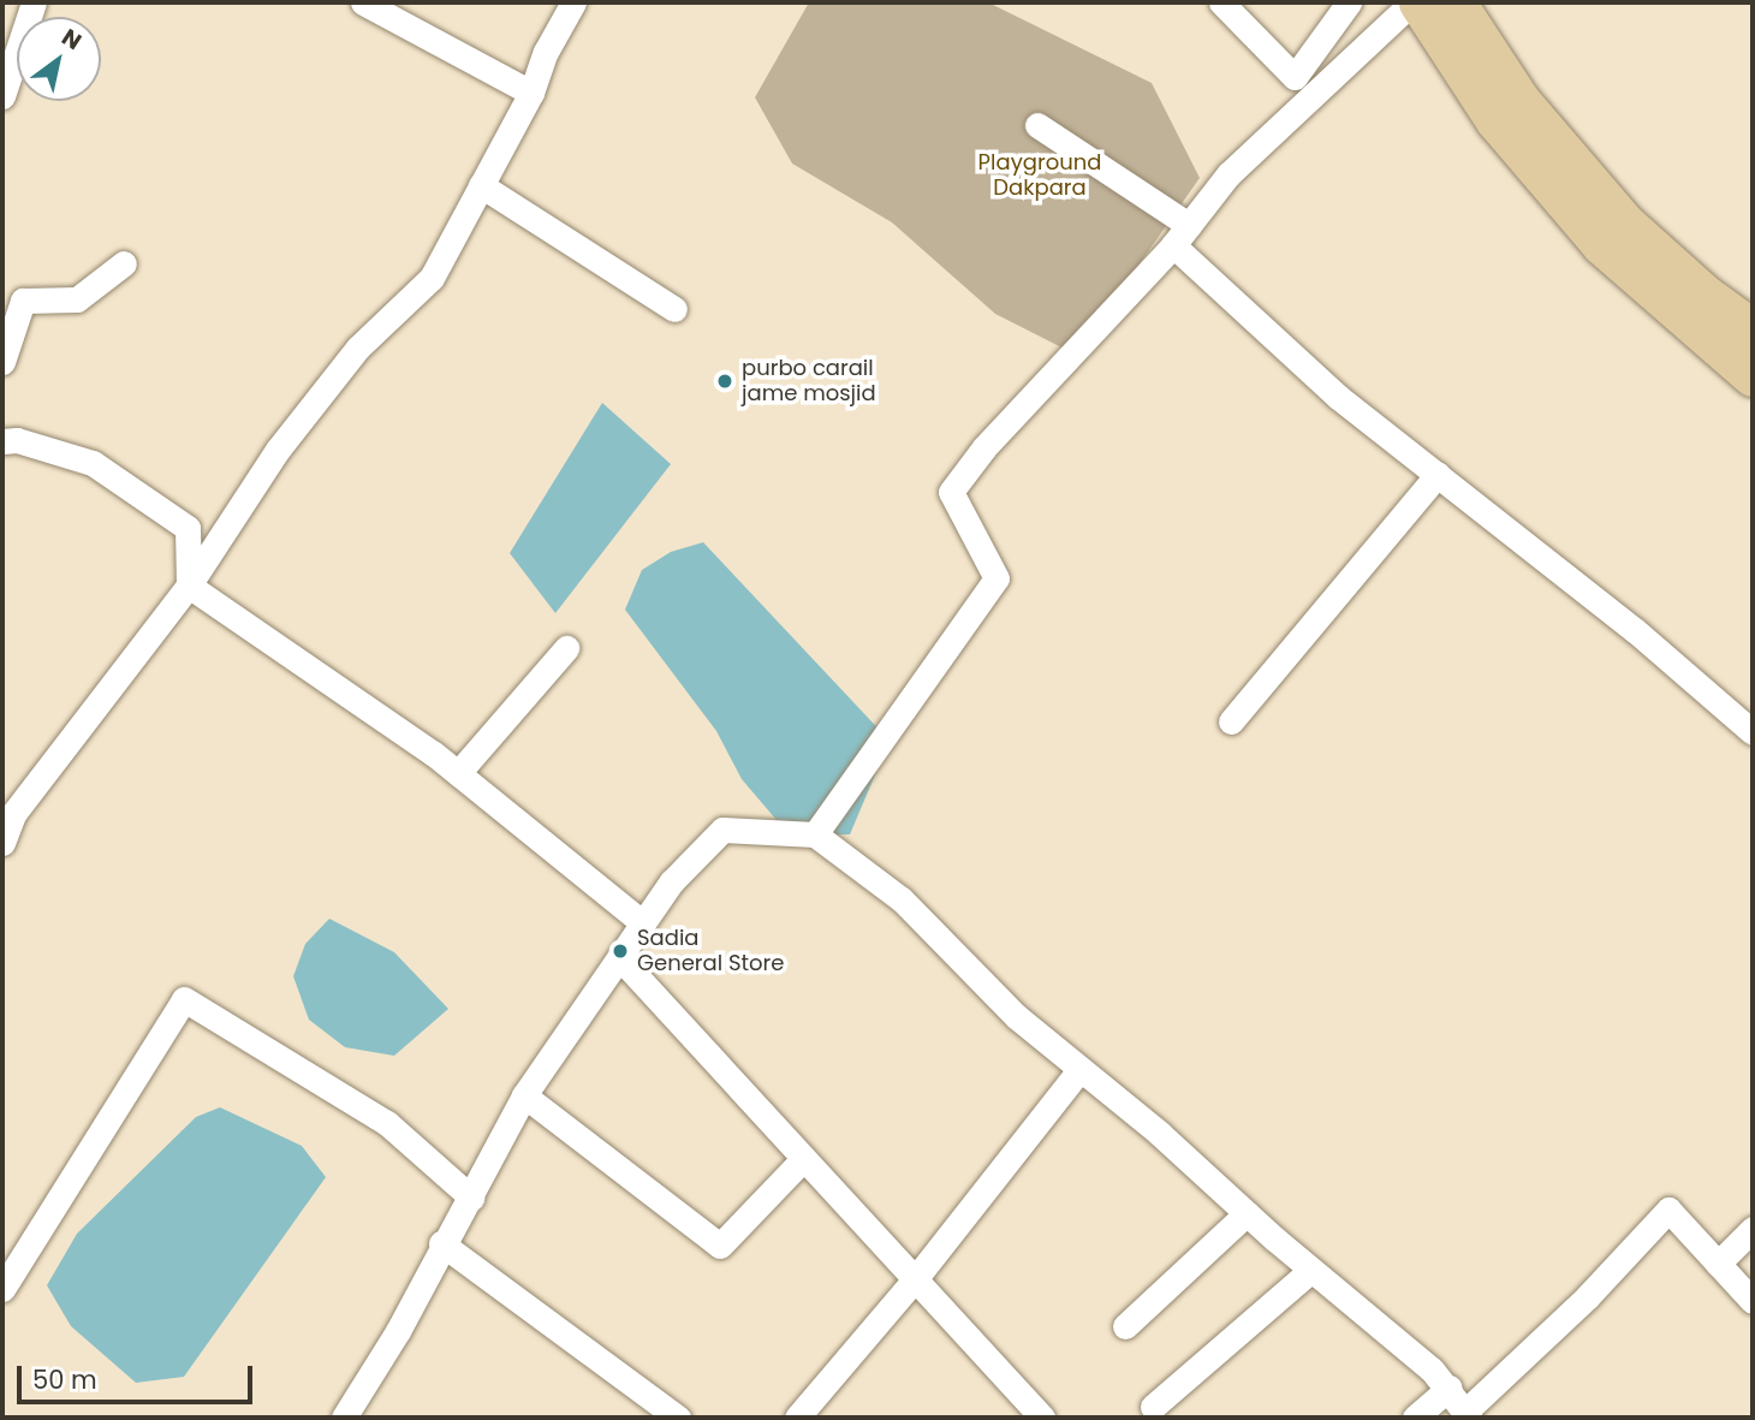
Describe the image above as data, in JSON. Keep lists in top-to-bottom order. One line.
{"parks":["Playground Dakpara"],"places":["purbo carail jame mosjid","Sadia General Store"],"scale_bar":"50 m","north":"top right"}
